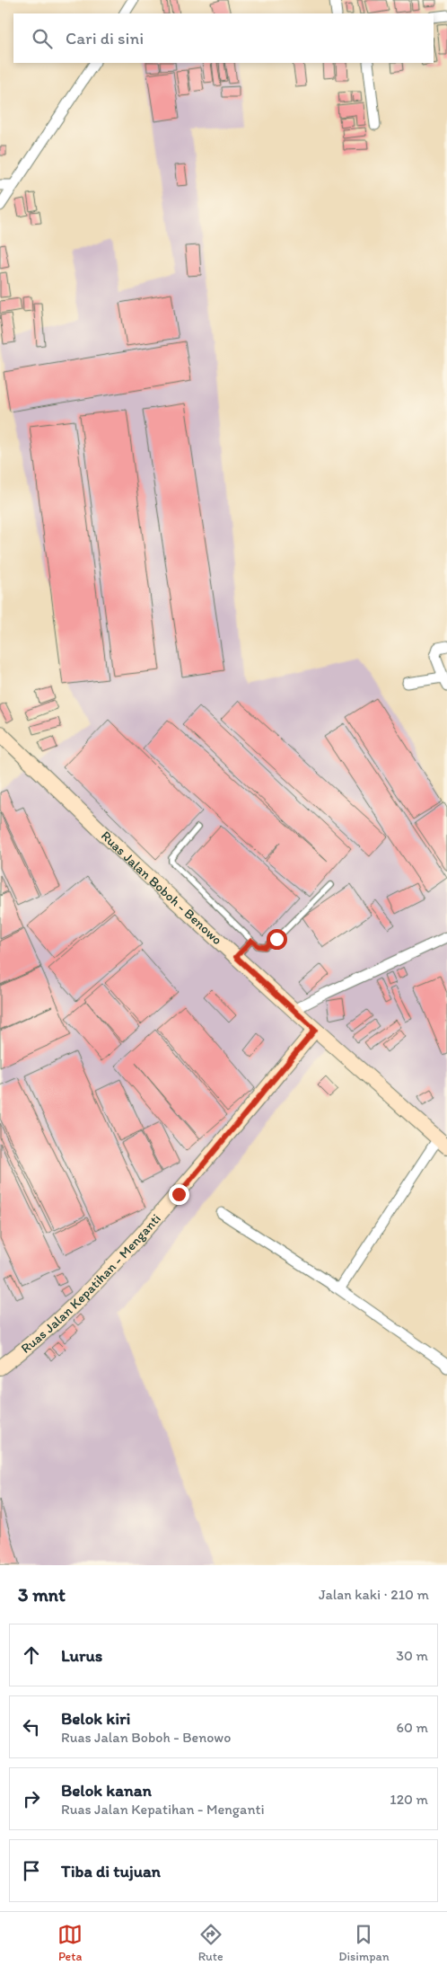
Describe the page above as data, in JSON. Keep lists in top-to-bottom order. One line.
{"streets":{"main road":["Ruas Jalan Boboh - Benowo","Ruas Jalan Kepatihan - Menganti"]},"crossings":[["Ruas Jalan Boboh - Benowo","Ruas Jalan Kepatihan - Menganti"]],"page":{"search":"Cari di sini","heading":["3 mnt","Jalan kaki · 210 m"],"list":[["Lurus","30 m"],["Belok kiri","Ruas Jalan Boboh - Benowo","60 m"],["Belok kanan","Ruas Jalan Kepatihan - Menganti","120 m"],"Tiba di tujuan"],"nav":["Peta","Rute","Disimpan"]}}
